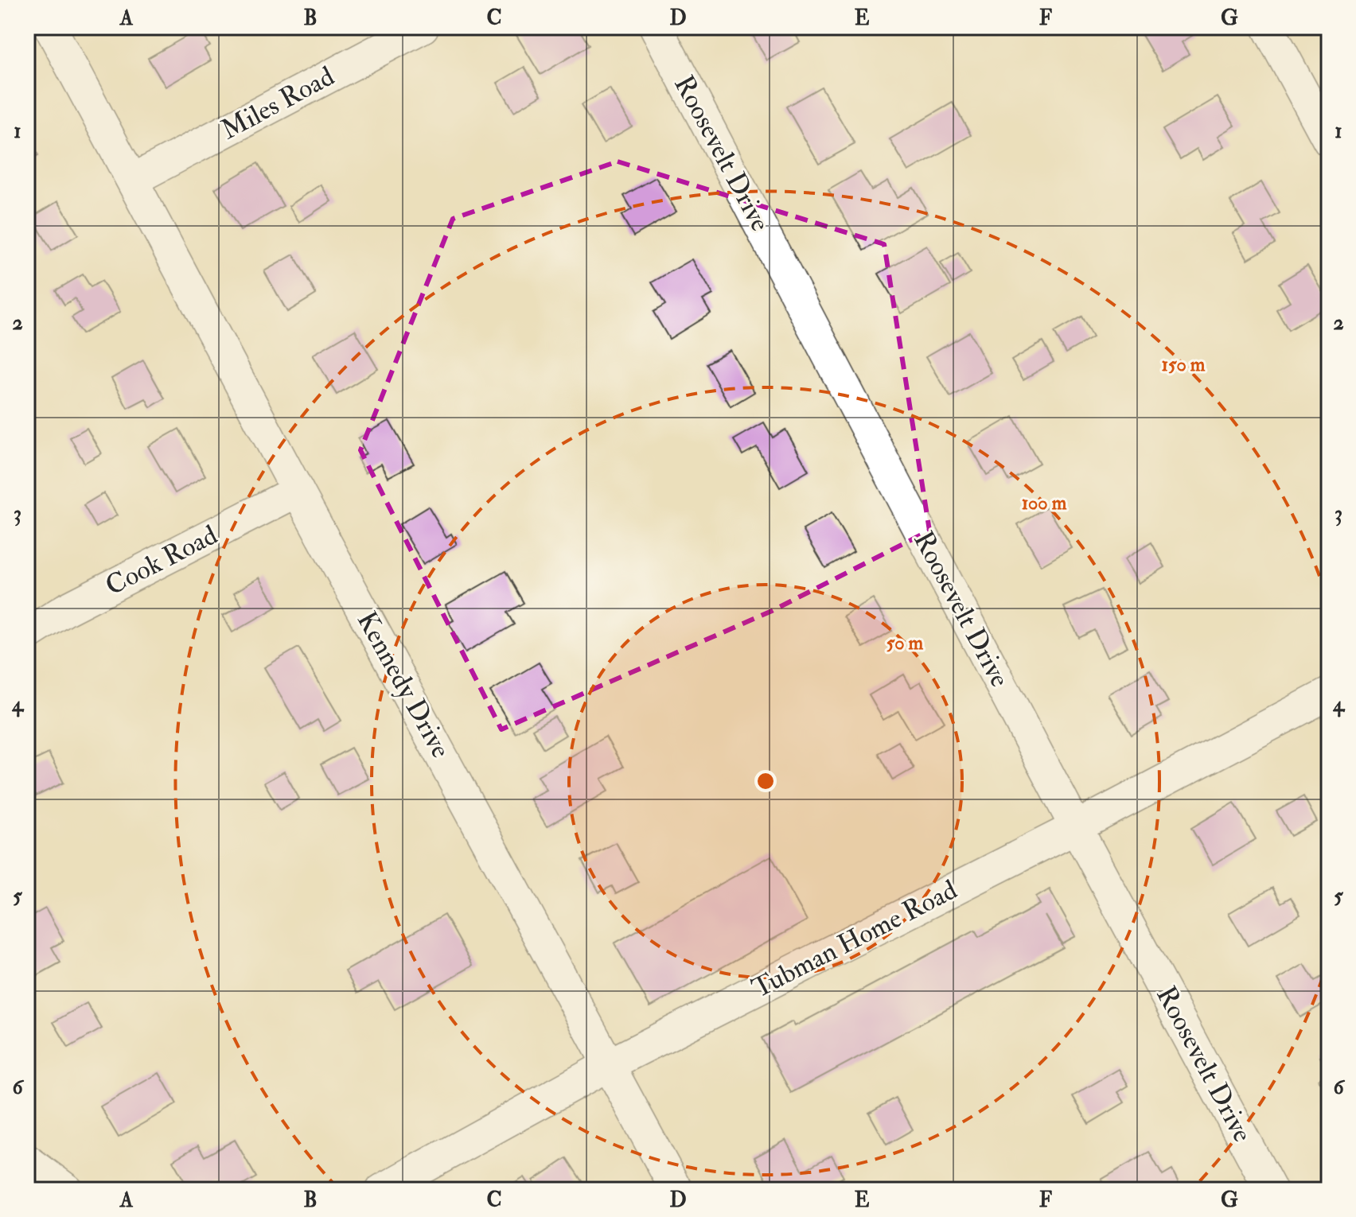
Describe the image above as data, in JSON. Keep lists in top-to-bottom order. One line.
{"streets":{"street":["Miles Road","Roosevelt Drive","Cook Road","Kennedy Drive","Tubman Home Road"]},"crossings":[["Miles Road","Kennedy Drive"],["Roosevelt Drive","Tubman Home Road"],["Cook Road","Kennedy Drive"],["Kennedy Drive","Tubman Home Road"]],"grid":{"columns":["A","B","C","D","E","F","G"],"rows":["1","2","3","4","5","6"]},"rings":["150 m","100 m","50 m"]}
